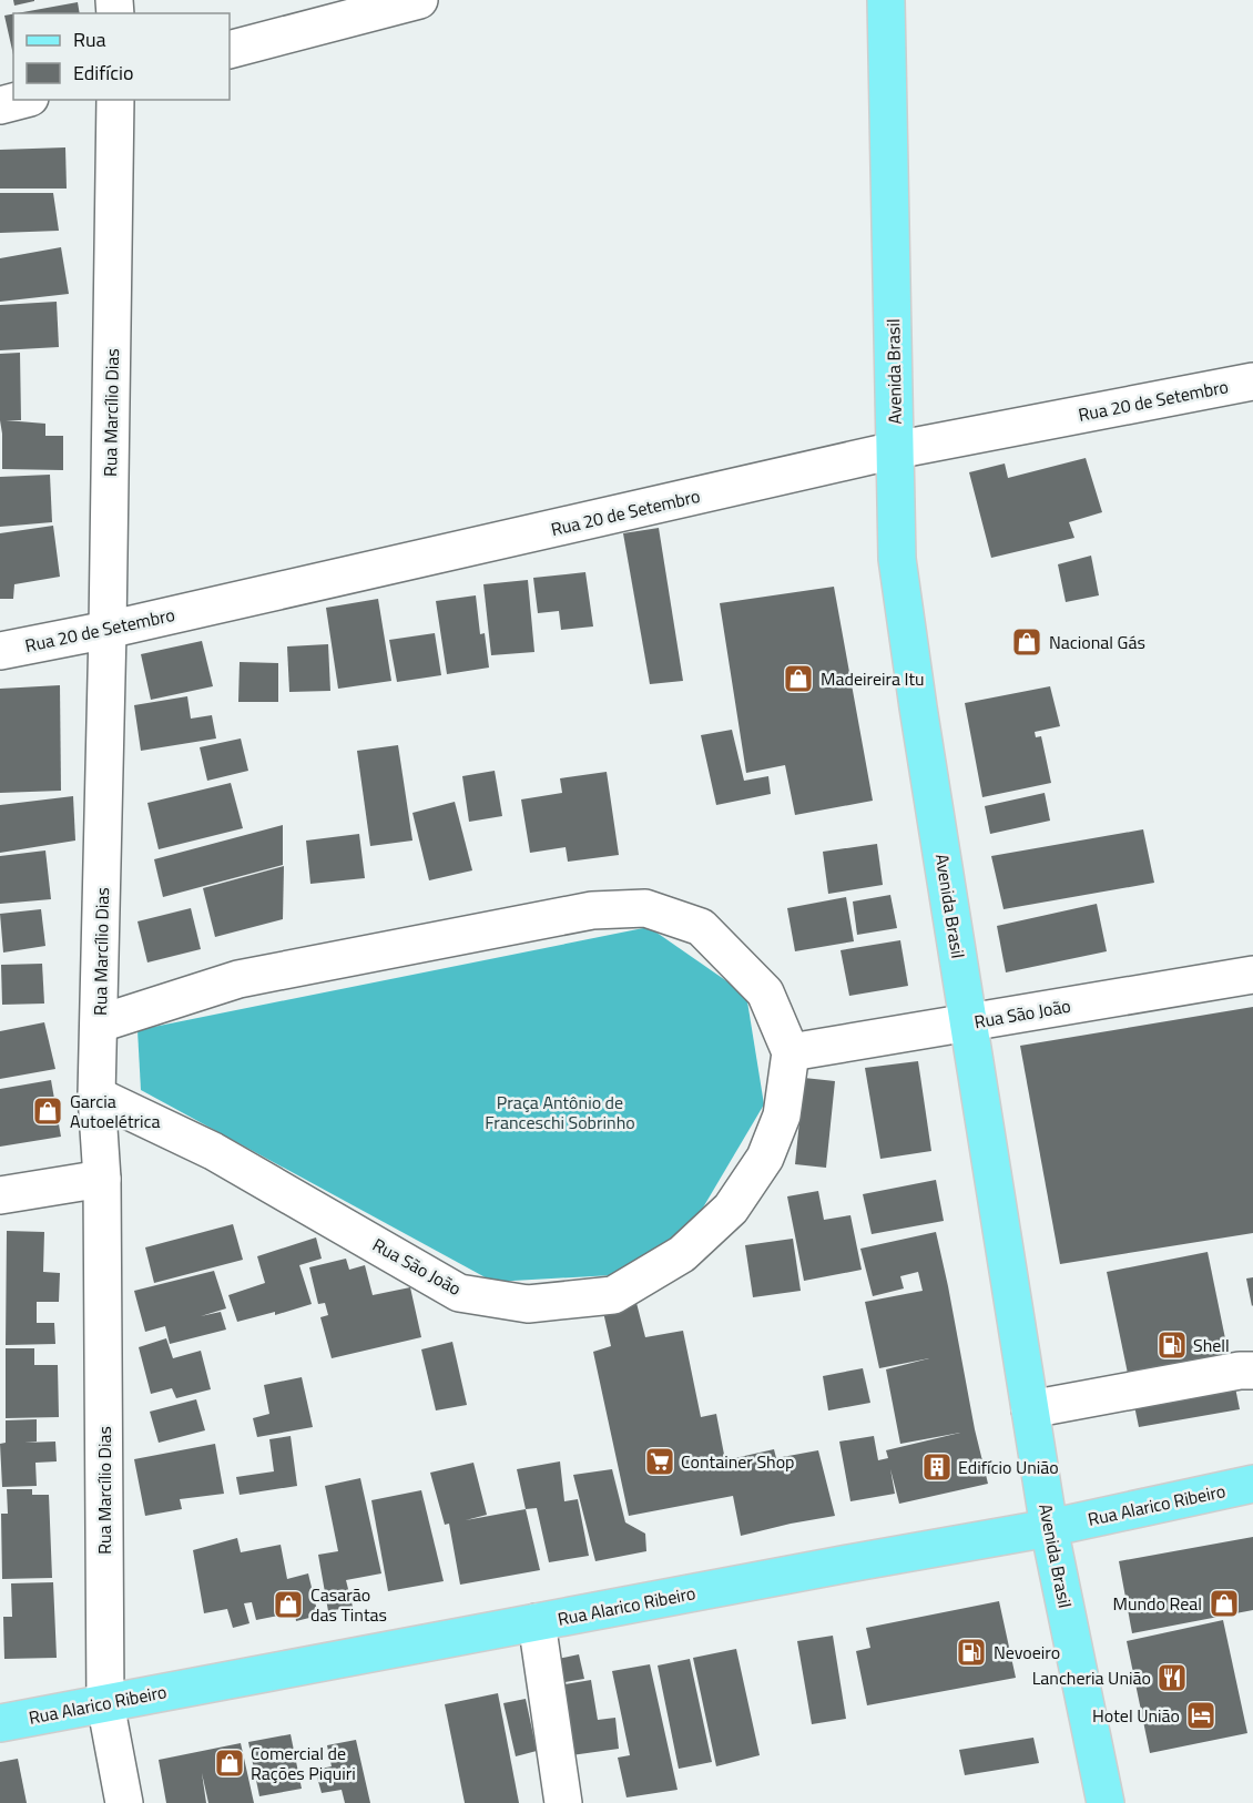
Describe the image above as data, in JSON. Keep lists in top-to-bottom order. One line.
{"streets":{"main road":["Avenida Brasil","Rua Alarico Ribeiro"],"street":["Rua 20 de Setembro","Rua Marcílio Dias","Rua São João"]},"crossings":[["Avenida Brasil","Rua 20 de Setembro"],["Avenida Brasil","Rua São João"],["Avenida Brasil","Rua Alarico Ribeiro"],["Rua 20 de Setembro","Rua Marcílio Dias"],["Rua Marcílio Dias","Rua São João"],["Rua Marcílio Dias","Rua Alarico Ribeiro"]],"parks":["Praça Antônio de Franceschi Sobrinho"],"places":{"shop":["Nacional Gás","Madeireira Itu","Garcia Autoelétrica","Mundo Real","Casarão das Tintas","Comercial de Rações Piquiri"],"fuel station":["Shell","Nevoeiro"],"supermarket":["Container Shop"],"building":["Edifício União"],"restaurant":["Lancheria União"],"hotel":["Hotel União"]},"legend":["Rua","Edifício"]}
